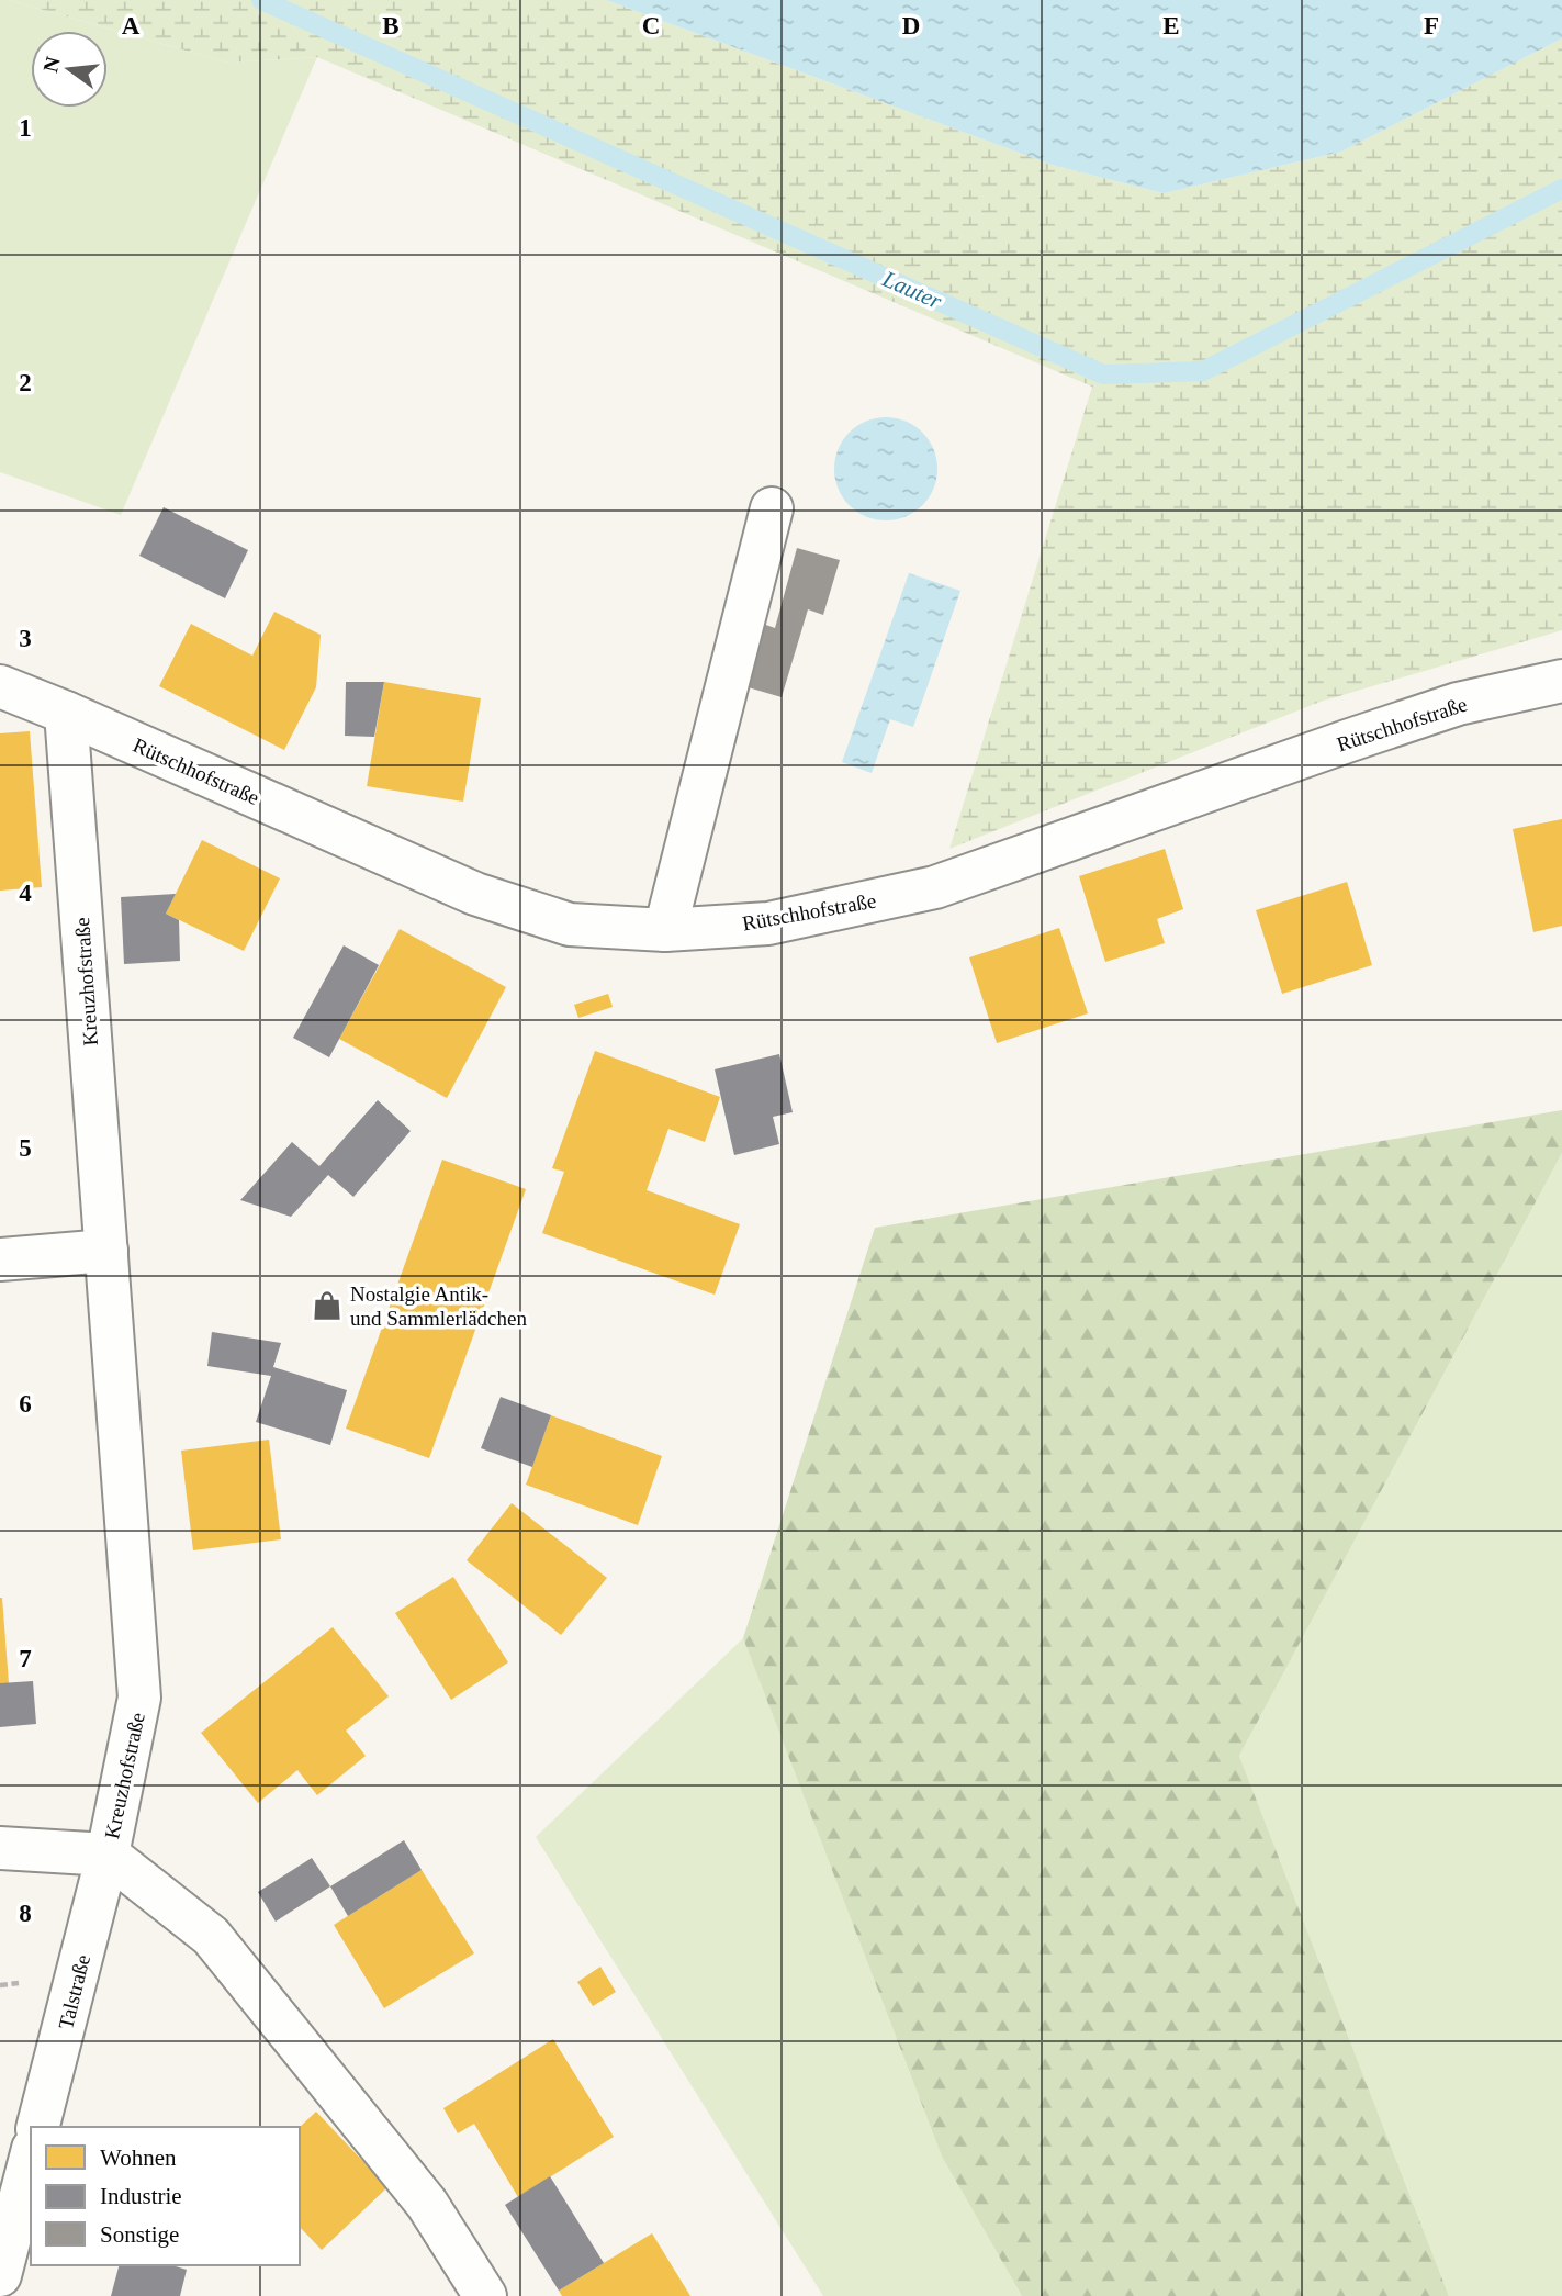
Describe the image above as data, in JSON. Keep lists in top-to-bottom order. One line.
{"streets":{"street":["Rütschhofstraße","Kreuzhofstraße","Talstraße"]},"crossings":[["Rütschhofstraße","Kreuzhofstraße"],["Kreuzhofstraße","Talstraße"]],"water":["Lauter"],"places":{"shop":["Nostalgie Antik- und Sammlerlädchen"]},"legend":["Wohnen","Industrie","Sonstige"],"north":"left","grid":{"columns":["A","B","C","D","E","F"],"rows":["1","2","3","4","5","6","7","8"]}}
